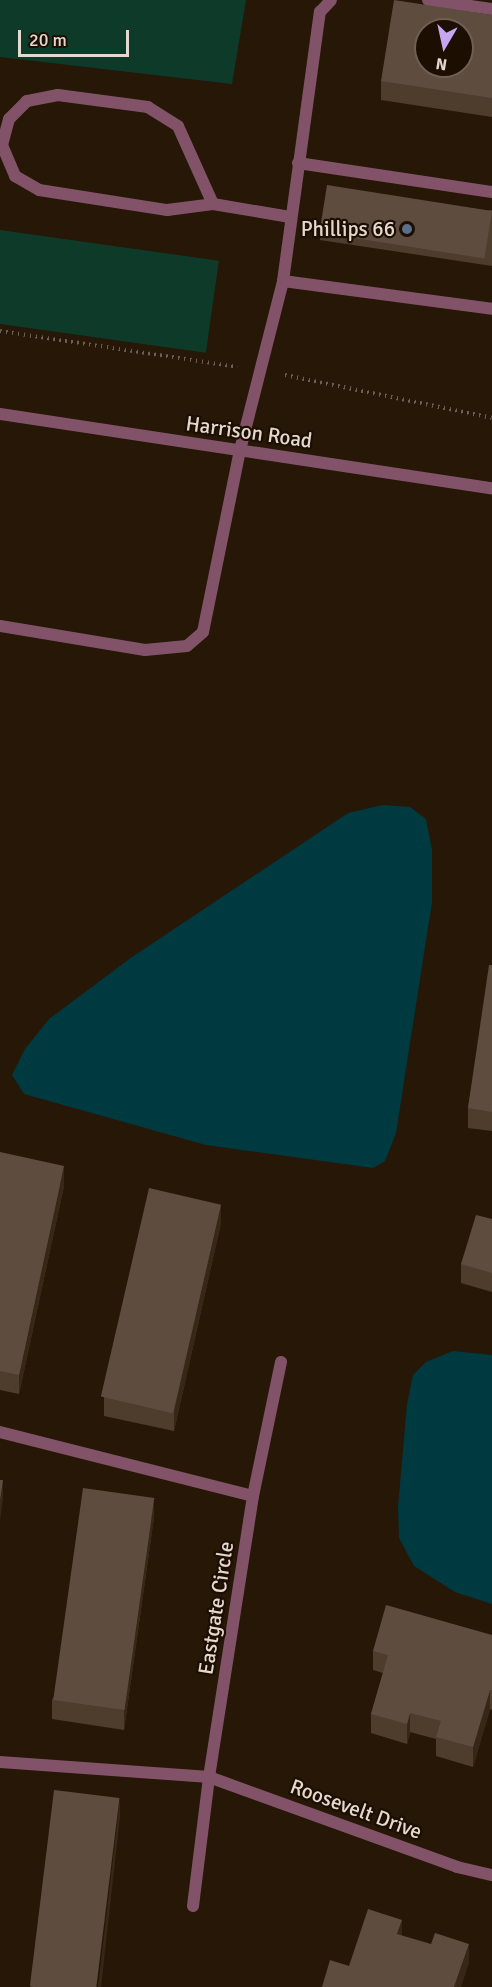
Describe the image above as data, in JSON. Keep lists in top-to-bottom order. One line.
{"streets":{"street":["Harrison Road","Eastgate Circle","Roosevelt Drive"]},"crossings":[["Eastgate Circle","Roosevelt Drive"]],"places":["Phillips 66"],"scale_bar":"20 m","north":"bottom"}
